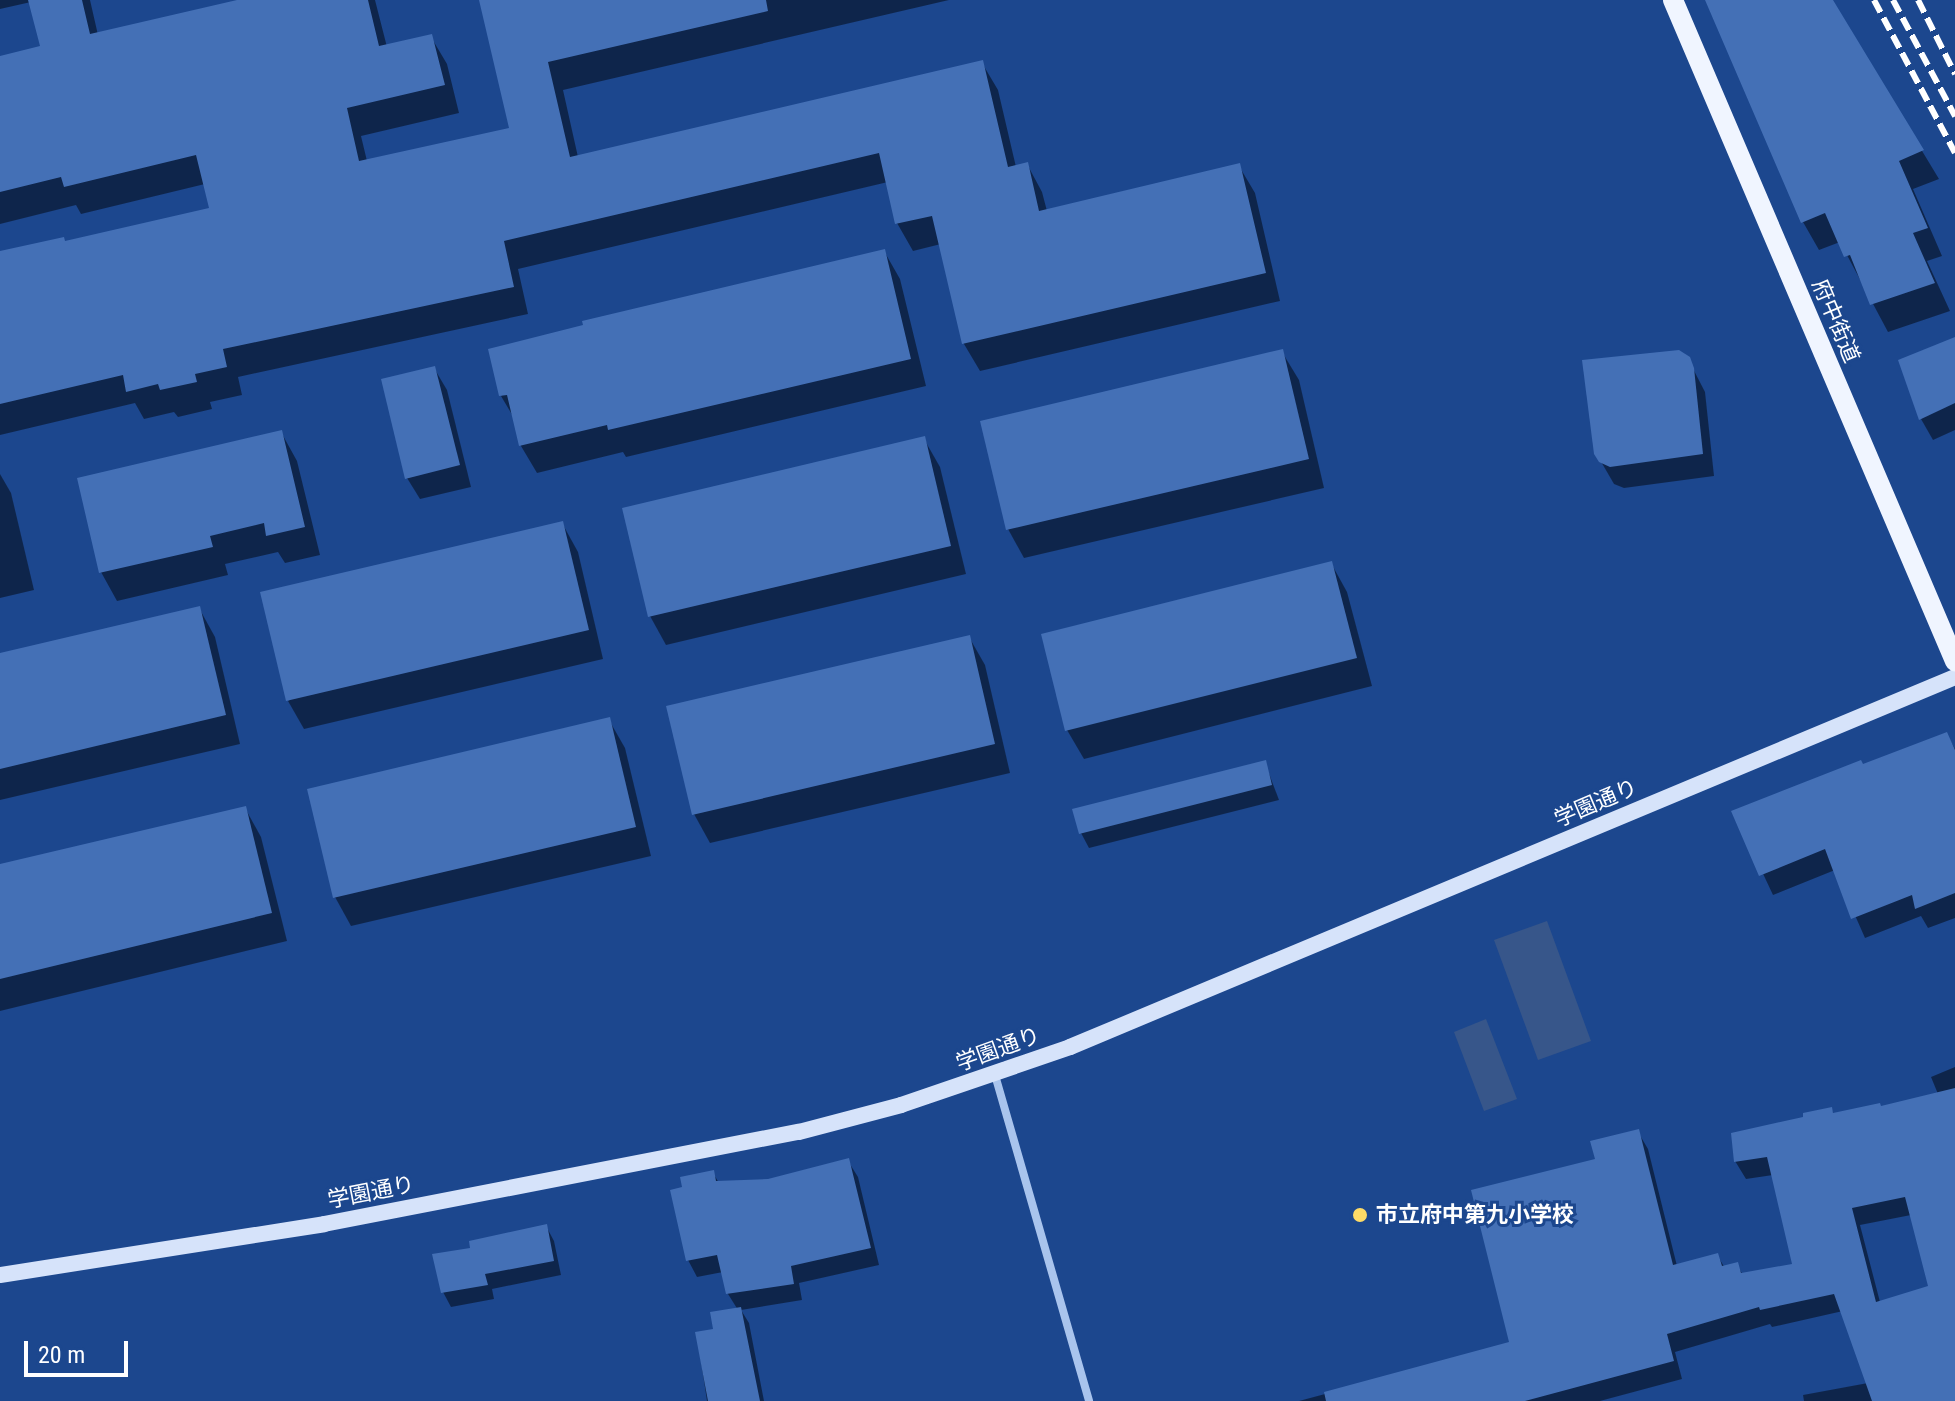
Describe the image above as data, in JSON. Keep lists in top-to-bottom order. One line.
{"streets":{"main road":["府中街道"],"street":["学園通り"]},"places":["市立府中第九小学校"],"scale_bar":"20 m"}
